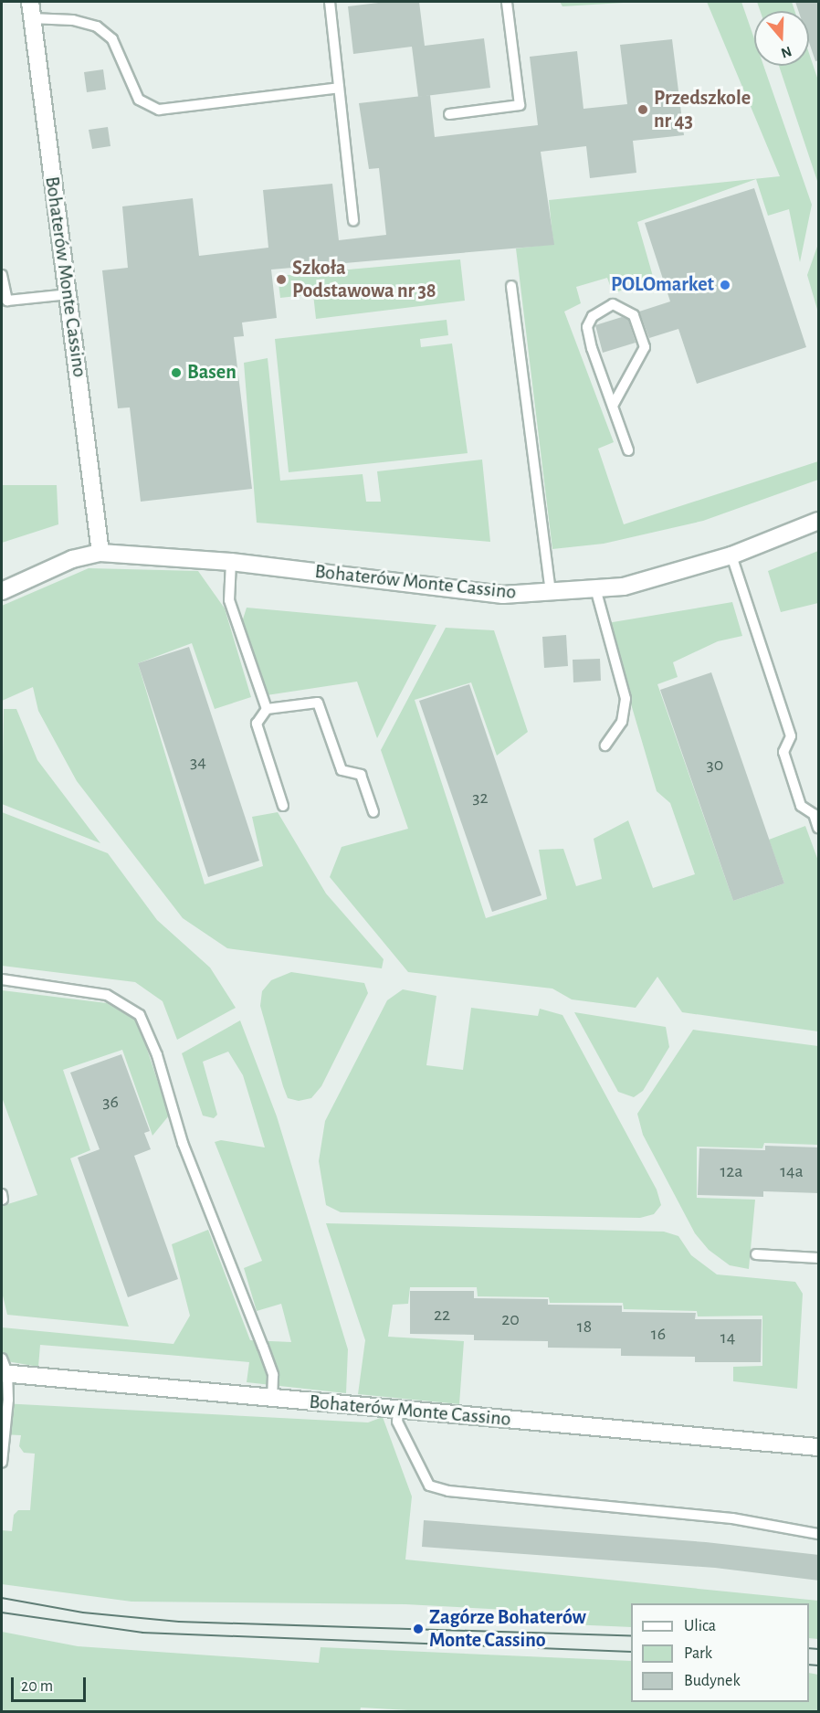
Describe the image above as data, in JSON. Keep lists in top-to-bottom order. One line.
{"streets":{"street":["Bohaterów Monte Cassino"]},"places":["Przedszkole nr 43","Szkoła Podstawowa nr 38","POLOmarket","Basen","Zagórze Bohaterów Monte Cassino"],"house_numbers":["34","30","32","36","12a","14a","22","20","18","16","14"],"legend":["Ulica","Park","Budynek"],"scale_bar":"20 m","north":"bottom"}
